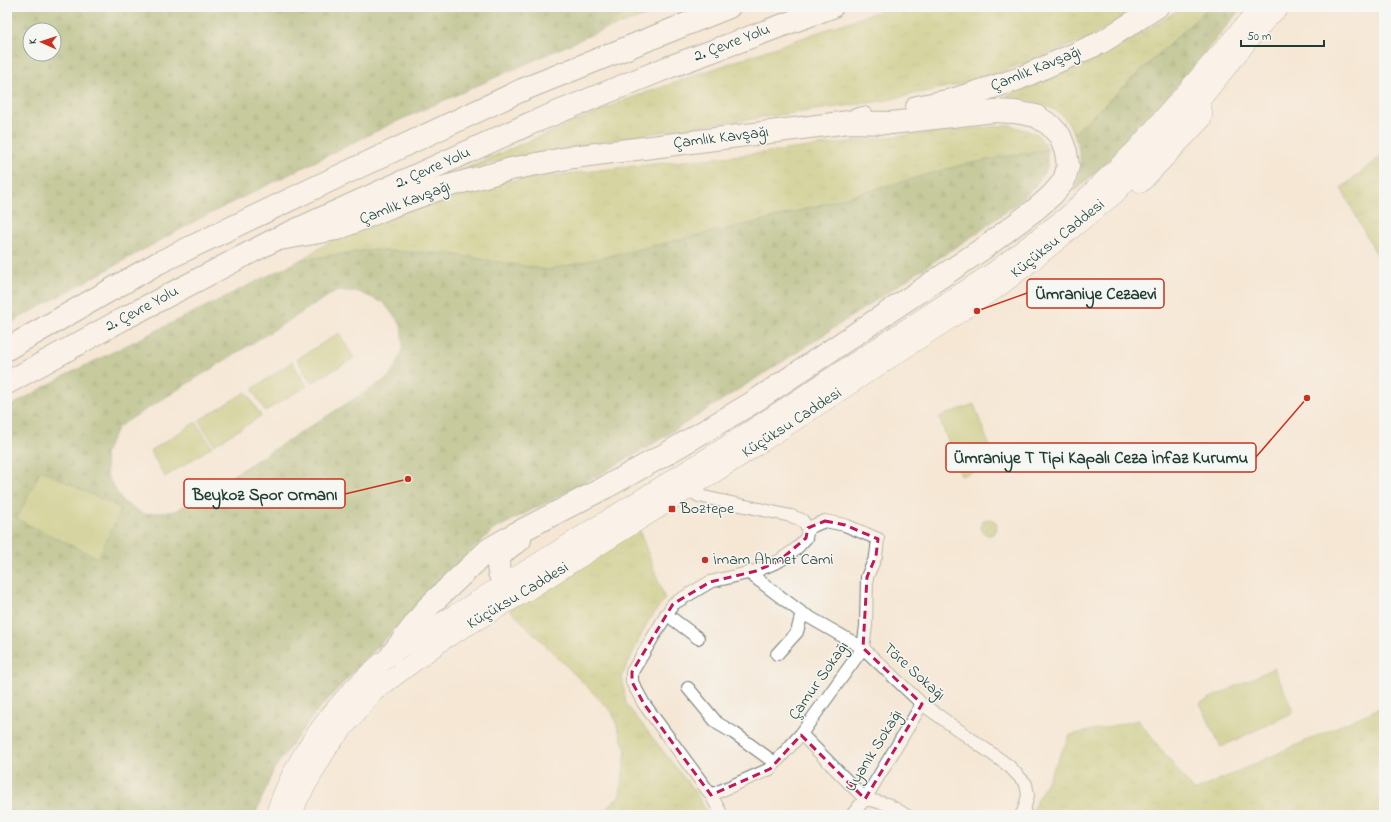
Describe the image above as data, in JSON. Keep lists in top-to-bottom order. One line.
{"streets":{"highway":["2. Çevre Yolu","Çamlık Kavşağı"],"main road":["Küçüksu Caddesi"],"street":["Töre Sokağı","Çamur Sokağı","Uyanık Sokağı"]},"crossings":[["2. Çevre Yolu","Çamlık Kavşağı"],["Töre Sokağı","Çamur Sokağı"],["Töre Sokağı","Uyanık Sokağı"]],"places":{"other":["Ümraniye Cezaevi","Ümraniye T Tipi Kapalı Ceza İnfaz Kurumu","Beykoz Spor Ormanı","İmam Ahmet Cami"],"transit":["Boztepe"]},"scale_bar":"50 m","north":"left"}
